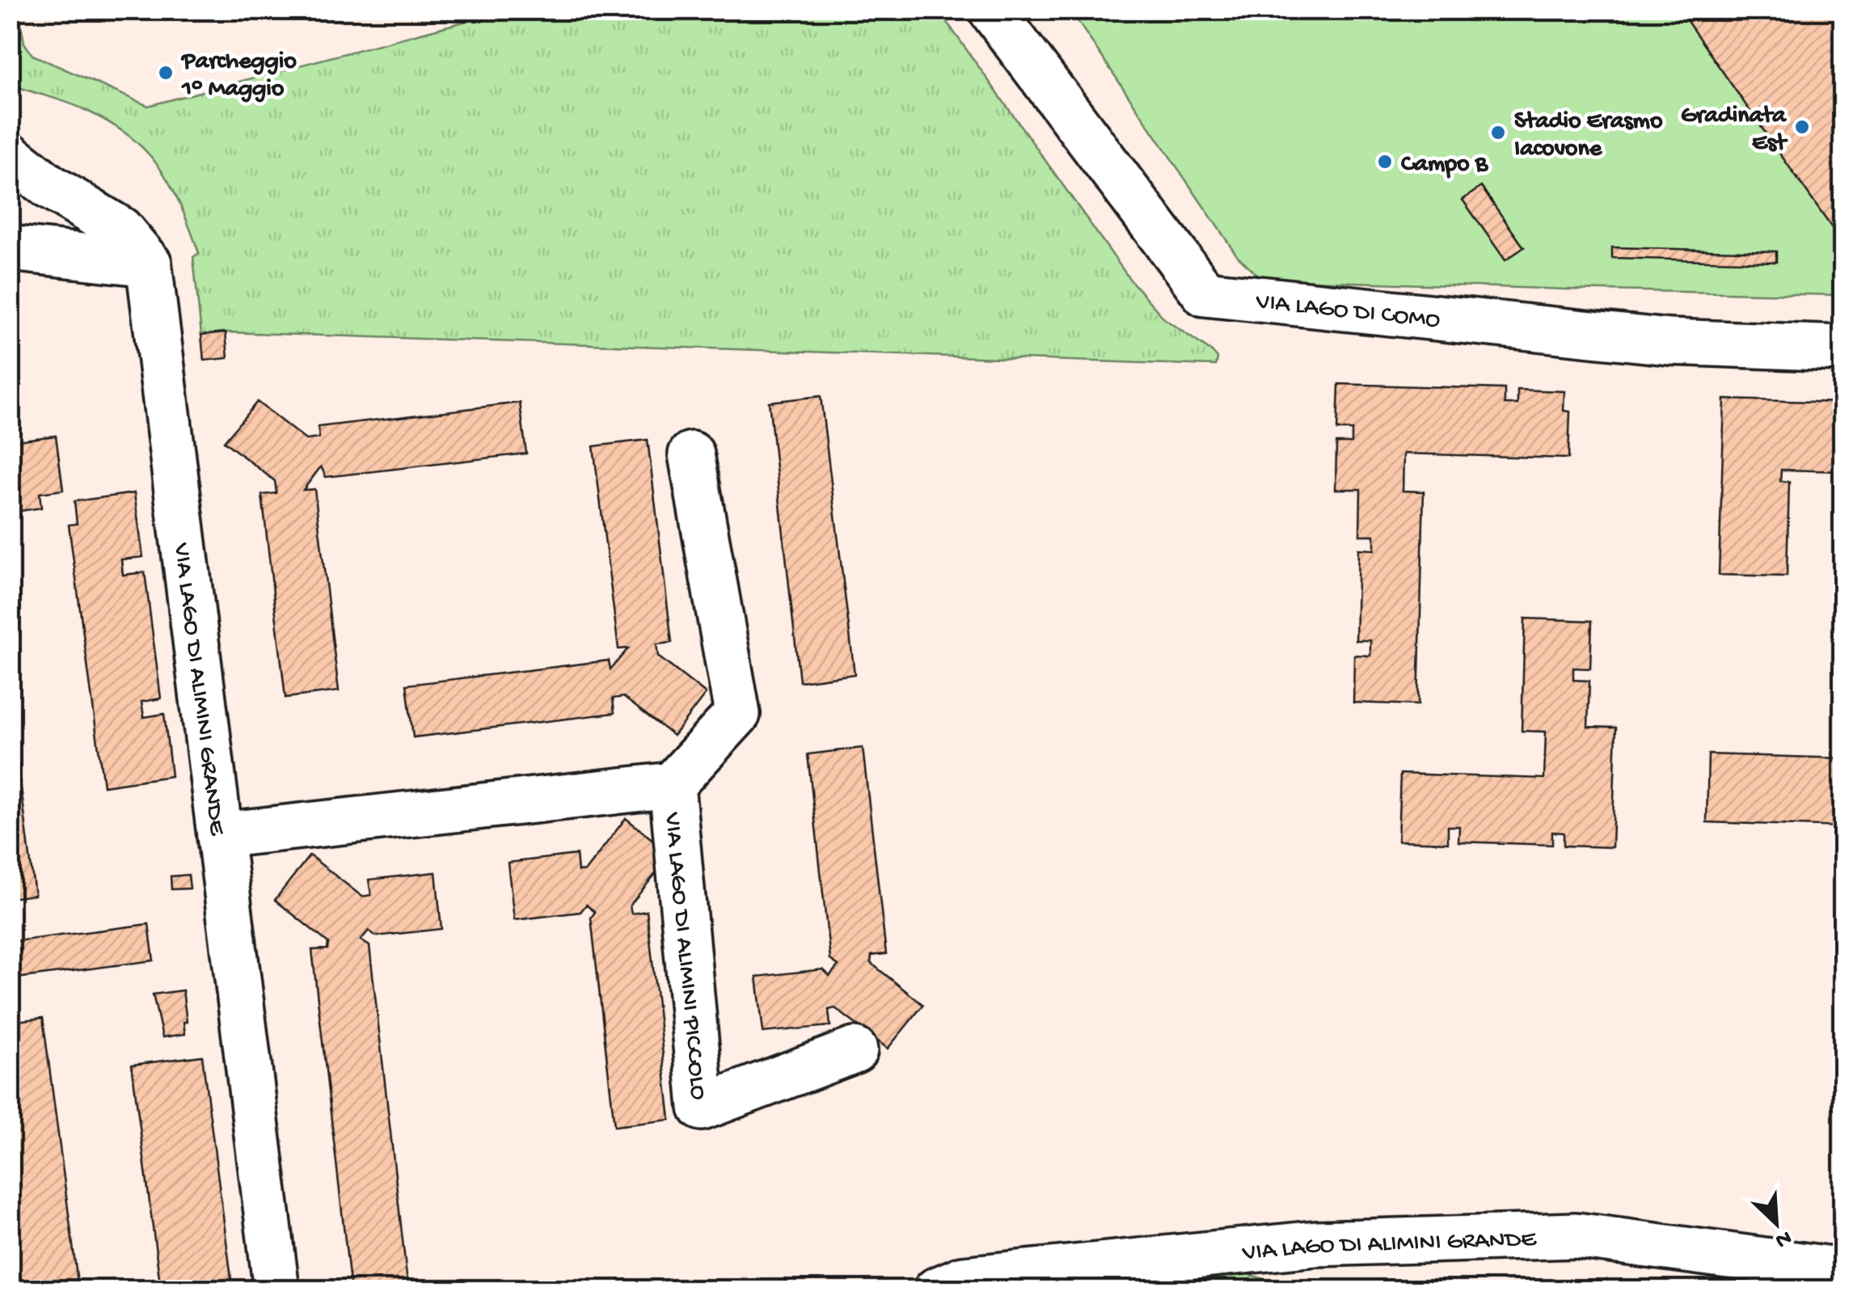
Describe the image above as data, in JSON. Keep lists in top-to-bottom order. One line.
{"streets":{"street":["VIA LAGO DI COMO","VIA LAGO DI ALIMINI GRANDE","VIA LAGO DI ALIMINI PICCOLO"]},"crossings":[["VIA LAGO DI ALIMINI GRANDE","VIA LAGO DI ALIMINI PICCOLO"]],"places":["Parcheggio 1° Maggio","Gradinata Est","Stadio Erasmo Iacovone","Campo B"],"north":"bottom right"}
